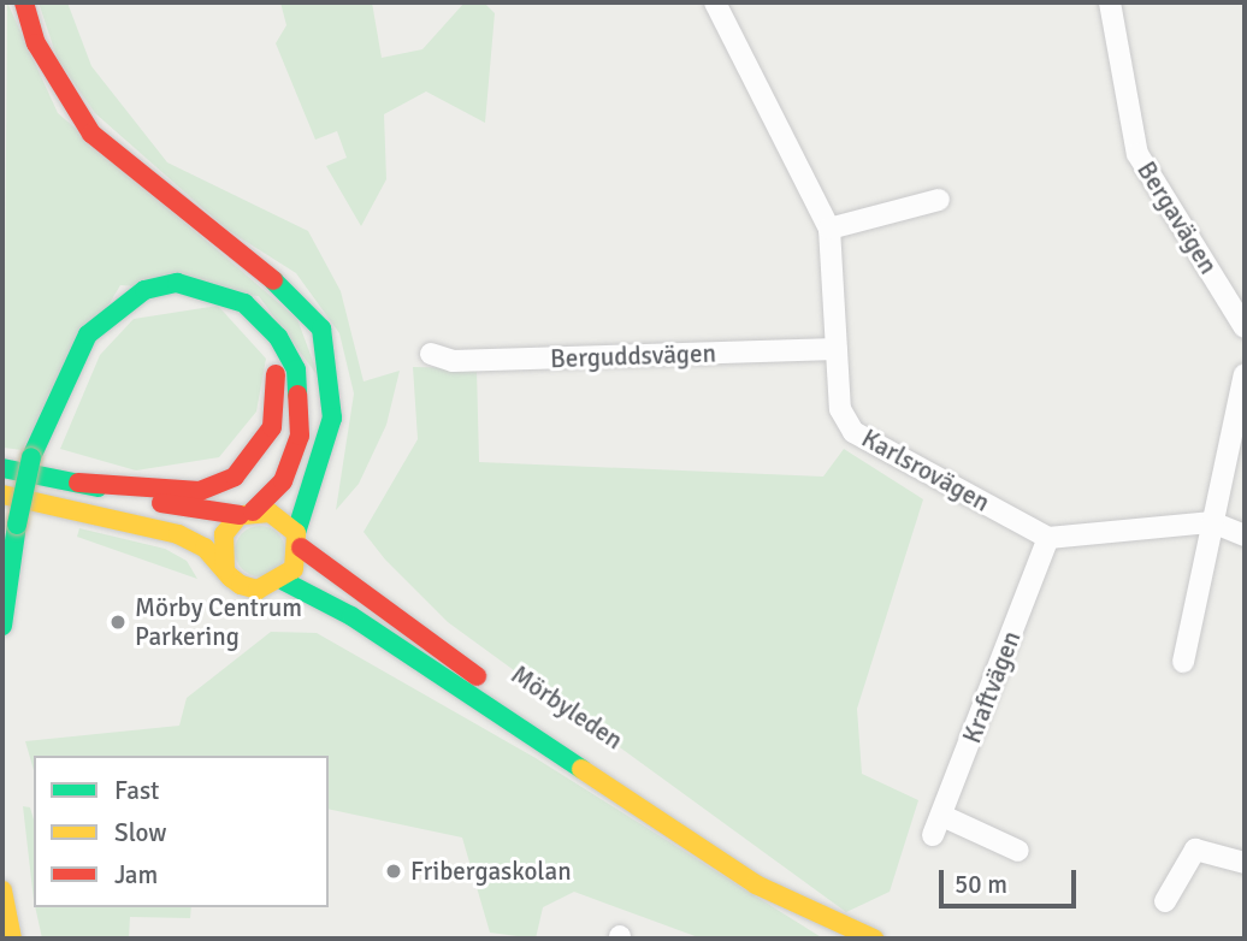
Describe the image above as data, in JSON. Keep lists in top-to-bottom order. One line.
{"streets":{"main road":["Mörbyleden"],"street":["Bergavägen","Berguddsvägen","Karlsrovägen","Kraftvägen"]},"crossings":[["Berguddsvägen","Karlsrovägen"],["Karlsrovägen","Kraftvägen"]],"places":["Mörby Centrum Parkering","Fribergaskolan"],"legend":["Fast","Slow","Jam"],"scale_bar":"50 m"}
